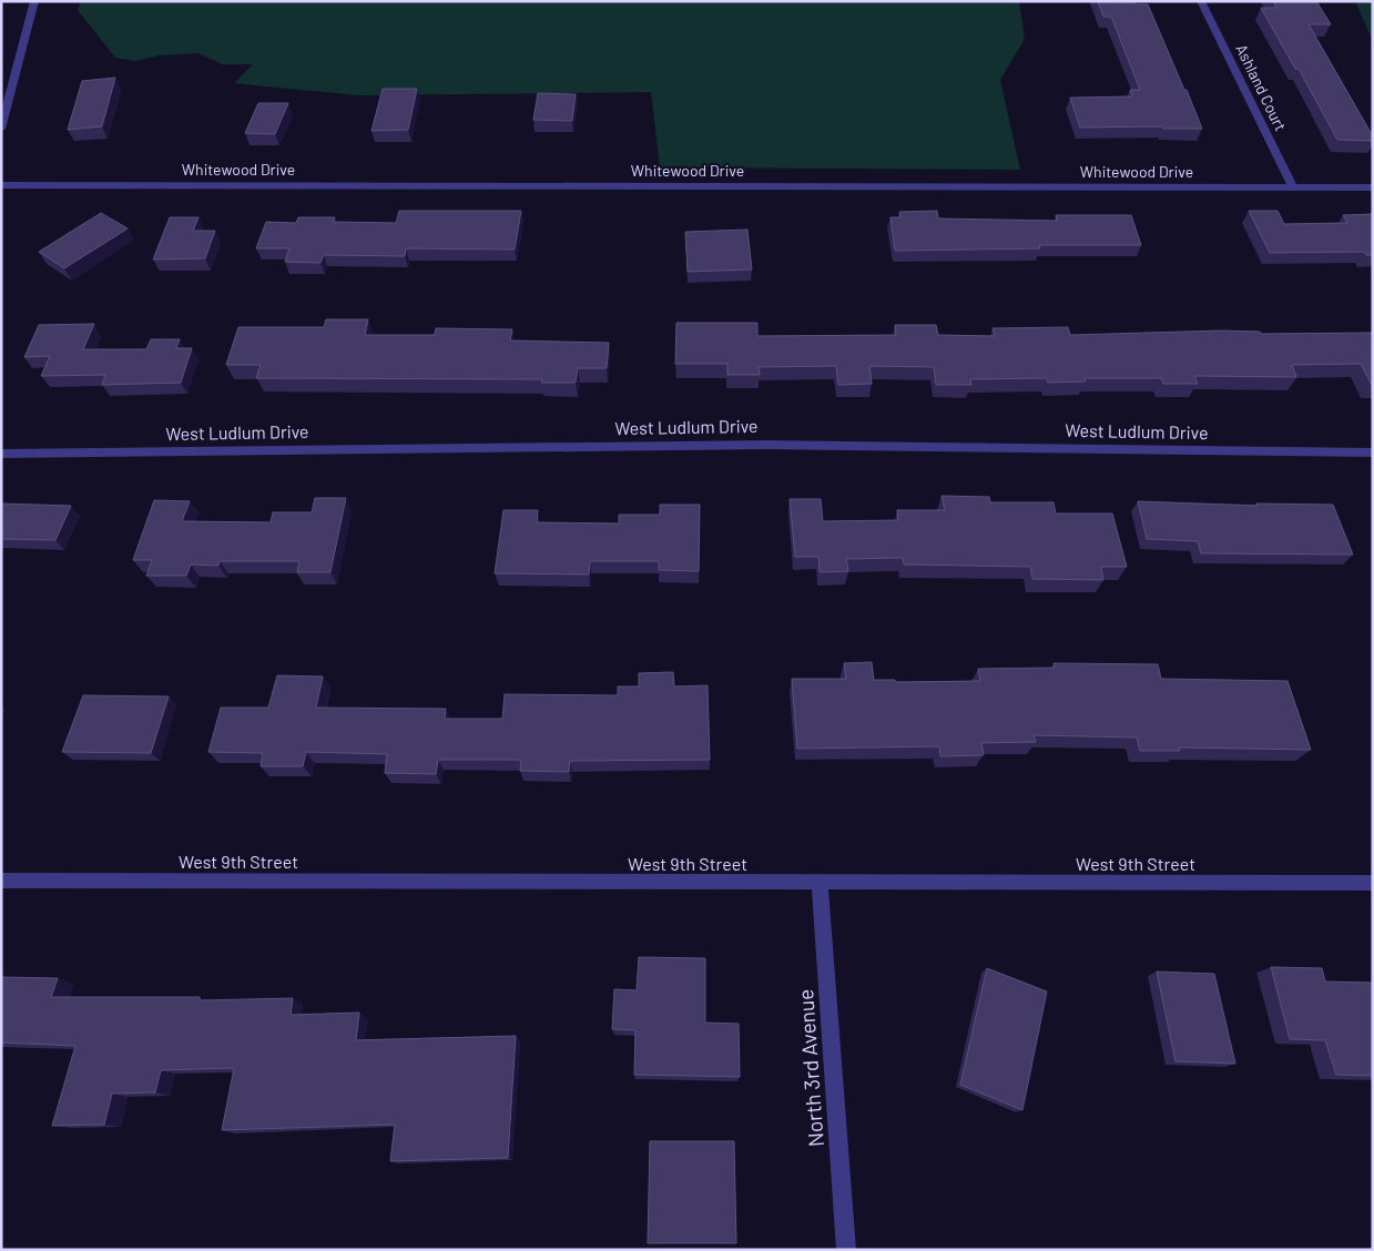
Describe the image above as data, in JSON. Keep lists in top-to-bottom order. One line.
{"streets":{"street":["Ashland Court","Whitewood Drive","West Ludlum Drive","West 9th Street","North 3rd Avenue"]},"crossings":[["Ashland Court","Whitewood Drive"],["West 9th Street","North 3rd Avenue"]]}
